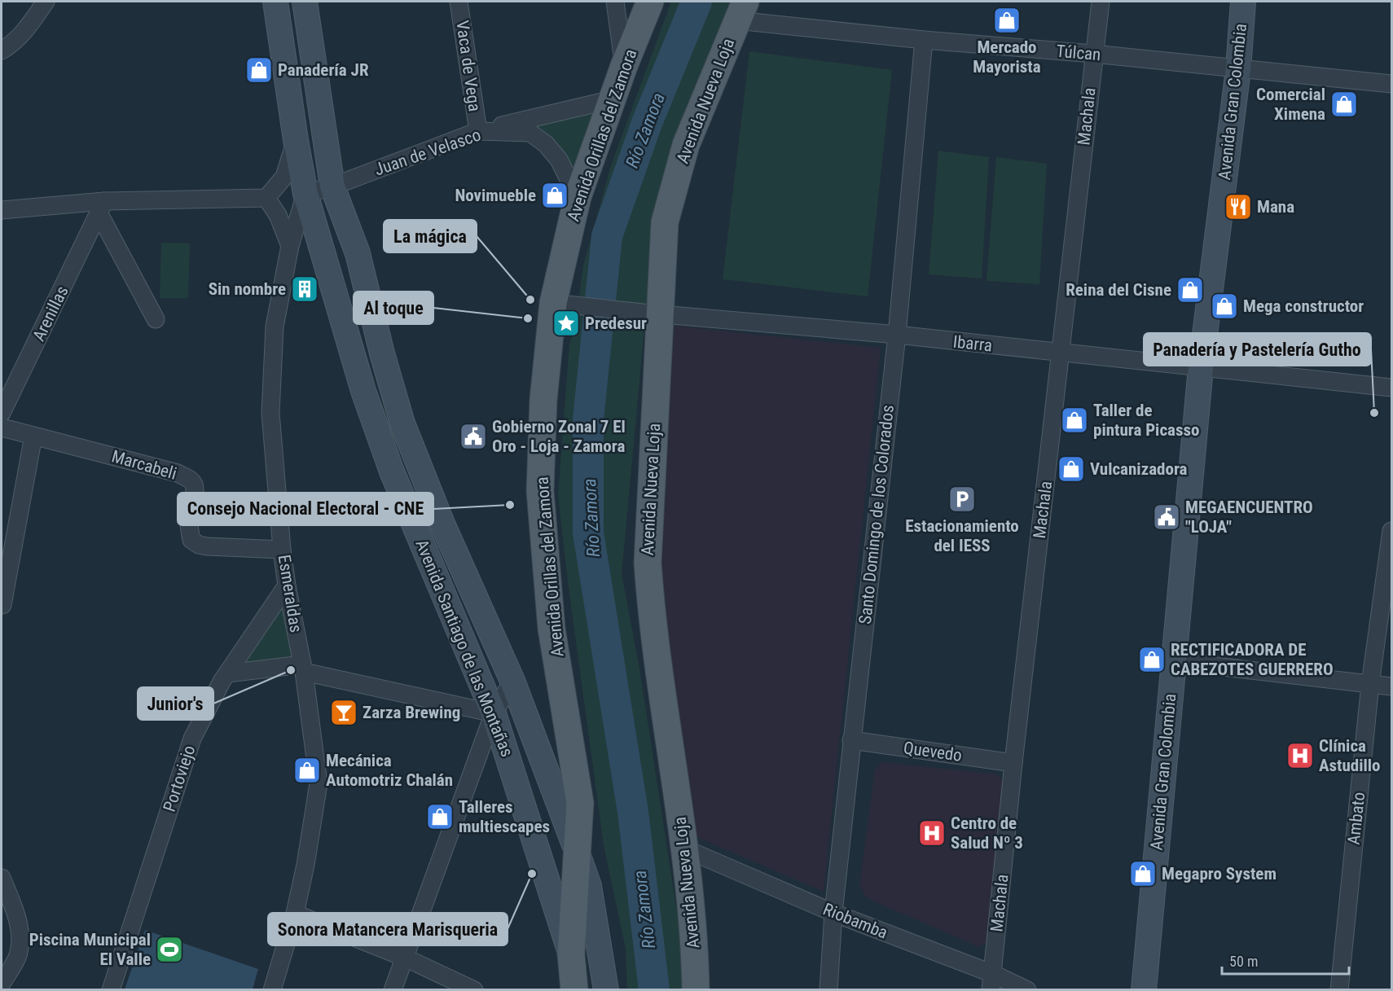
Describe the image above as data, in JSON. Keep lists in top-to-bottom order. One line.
{"streets":{"main road":["Avenida Nueva Loja","Avenida Gran Colombia","Avenida Orillas del Zamora","Avenida Santiago de las Montañas"],"street":["Túlcan","Vaca de Vega","Machala","Juan de Velasco","Arenillas","Ibarra","Marcabeli","Santo Domingo de los Colorados","Esmeraldas","Quevedo","Portoviejo","Ambato","Riobamba"]},"crossings":[["Túlcan","Avenida Nueva Loja"],["Túlcan","Avenida Gran Colombia"],["Túlcan","Machala"],["Túlcan","Santo Domingo de los Colorados"],["Vaca de Vega","Juan de Velasco"],["Avenida Nueva Loja","Ibarra"],["Avenida Nueva Loja","Riobamba"],["Avenida Gran Colombia","Ibarra"],["Machala","Ibarra"],["Machala","Quevedo"],["Machala","Riobamba"],["Avenida Orillas del Zamora","Juan de Velasco"],["Avenida Orillas del Zamora","Ibarra"],["Avenida Orillas del Zamora","Avenida Santiago de las Montañas"],["Juan de Velasco","Esmeraldas"],["Juan de Velasco","Avenida Santiago de las Montañas"],["Ibarra","Santo Domingo de los Colorados"],["Marcabeli","Esmeraldas"],["Santo Domingo de los Colorados","Quevedo"],["Santo Domingo de los Colorados","Riobamba"],["Esmeraldas","Avenida Santiago de las Montañas"],["Esmeraldas","Portoviejo"]],"water":["Río Zamora"],"places":{"shop":["Mercado Mayorista","Panadería JR","Comercial Ximena","Novimueble","Reina del Cisne","Mega constructor","Taller de pintura Picasso","Vulcanizadora","RECTIFICADORA DE CABEZOTES GUERRERO","Mecánica Automotriz Chalán","Talleres multiescapes","Megapro System"],"restaurant":["Mana"],"building":["Sin nombre"],"other":["La mágica","Al toque","Panadería y Pastelería Gutho","Consejo Nacional Electoral - CNE","Junior's","Sonora Matancera Marisqueria"],"place":["Predesur"],"public building":["Gobierno Zonal 7 El Oro - Loja - Zamora","MEGAENCUENTRO \"LOJA\""],"parking":["Estacionamiento del IESS"],"bar":["Zarza Brewing"],"hospital":["Clínica Astudillo","Centro de Salud Nº 3"],"sports":["Piscina Municipal El Valle"]},"scale_bar":"50 m"}
